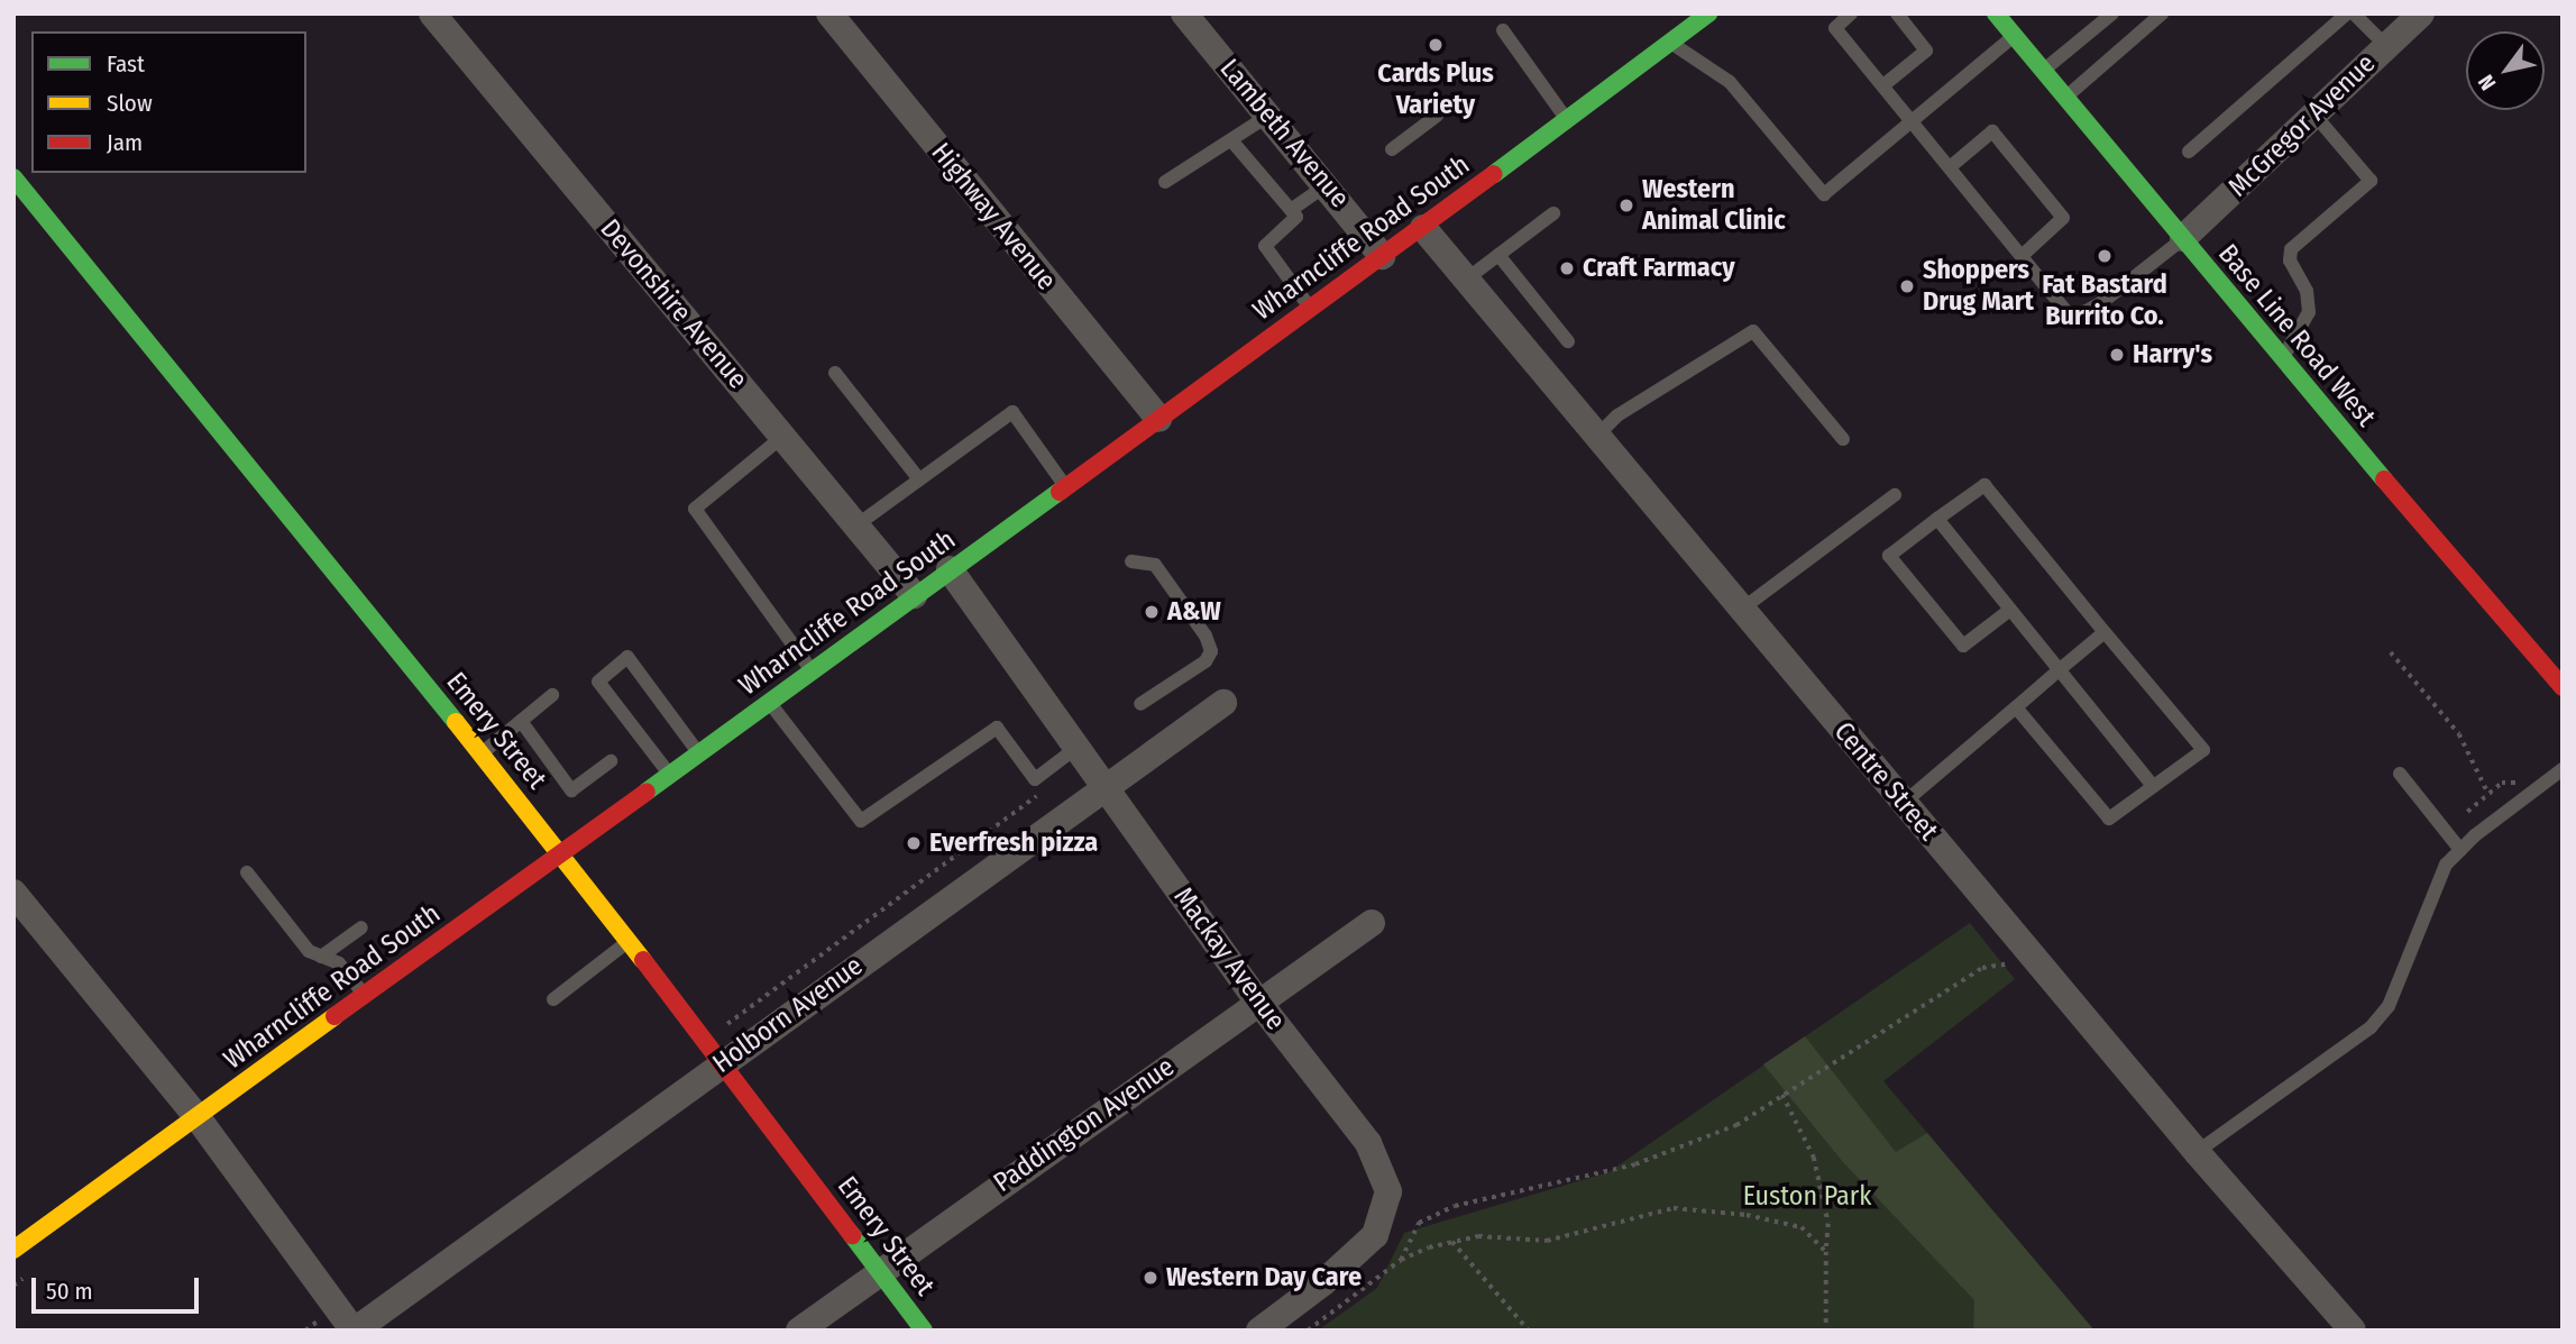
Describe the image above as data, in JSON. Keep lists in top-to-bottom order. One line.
{"streets":{"street":["McGregor Avenue","Lambeth Avenue","Highway Avenue","Wharncliffe Road South","Devonshire Avenue","Base Line Road West","Emery Street","Centre Street","Mackay Avenue","Holborn Avenue","Paddington Avenue"]},"crossings":[["McGregor Avenue","Base Line Road West"],["Lambeth Avenue","Wharncliffe Road South"],["Highway Avenue","Wharncliffe Road South"],["Wharncliffe Road South","Devonshire Avenue"],["Wharncliffe Road South","Emery Street"],["Wharncliffe Road South","Centre Street"],["Wharncliffe Road South","Mackay Avenue"],["Emery Street","Holborn Avenue"],["Emery Street","Paddington Avenue"],["Mackay Avenue","Holborn Avenue"],["Mackay Avenue","Paddington Avenue"]],"parks":["Euston Park"],"places":["Cards Plus Variety","Western Animal Clinic","Fat Bastard Burrito Co.","Craft Farmacy","Shoppers Drug Mart","Harry's","A&W","Everfresh pizza","Western Day Care"],"legend":["Fast","Slow","Jam"],"scale_bar":"50 m","north":"bottom left"}
